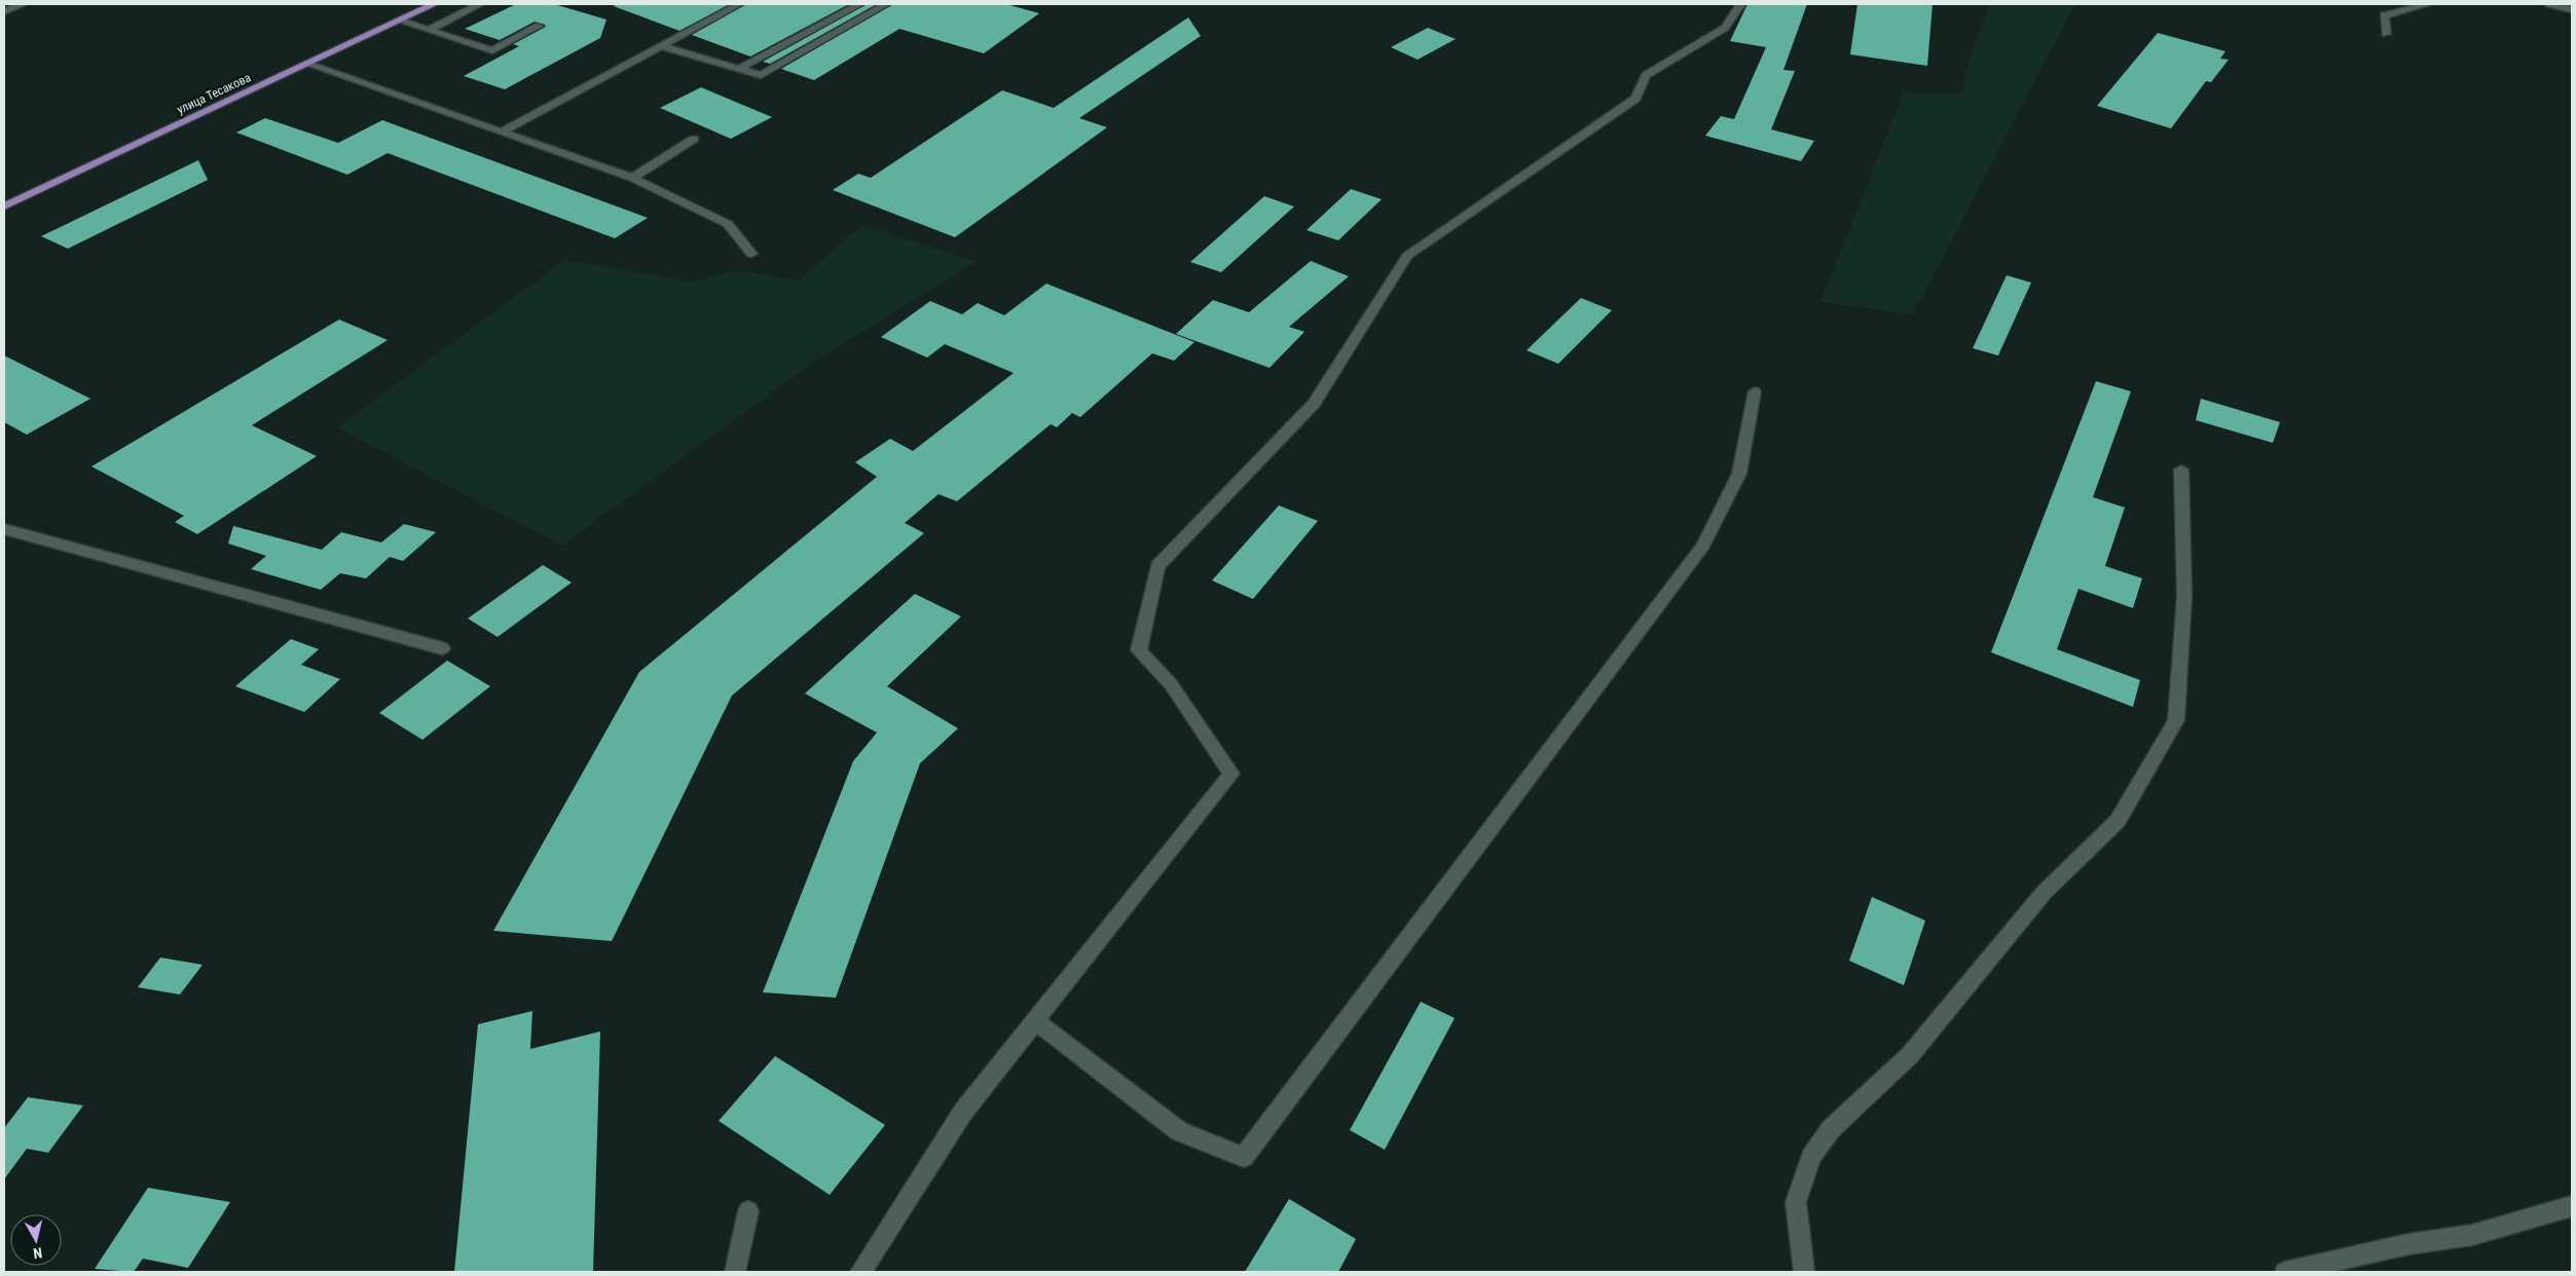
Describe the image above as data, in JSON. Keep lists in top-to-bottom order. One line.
{"streets":{"main road":["улица Тесакова"]},"north":"bottom"}
